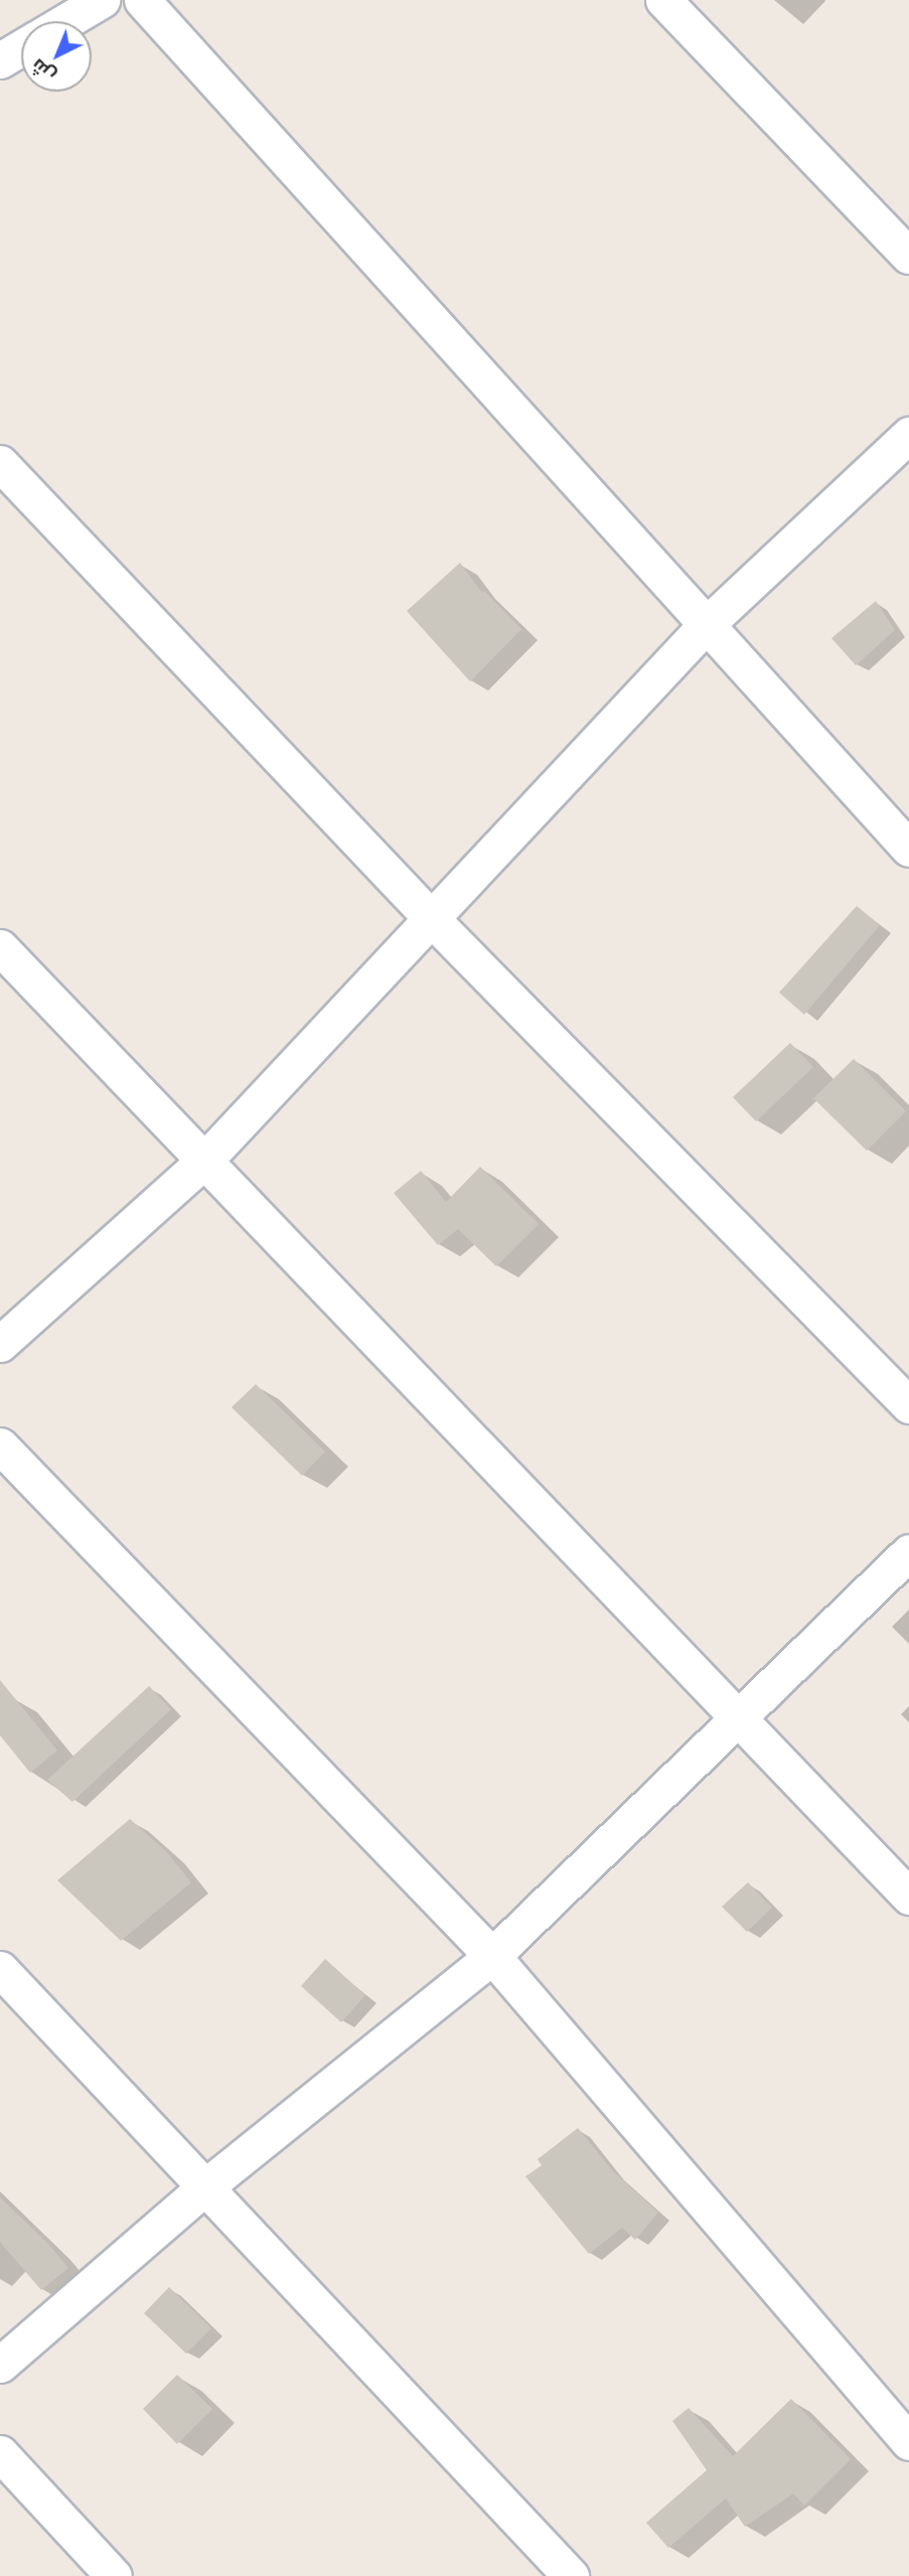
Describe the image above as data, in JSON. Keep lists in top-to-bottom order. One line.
{"north":"bottom left"}
